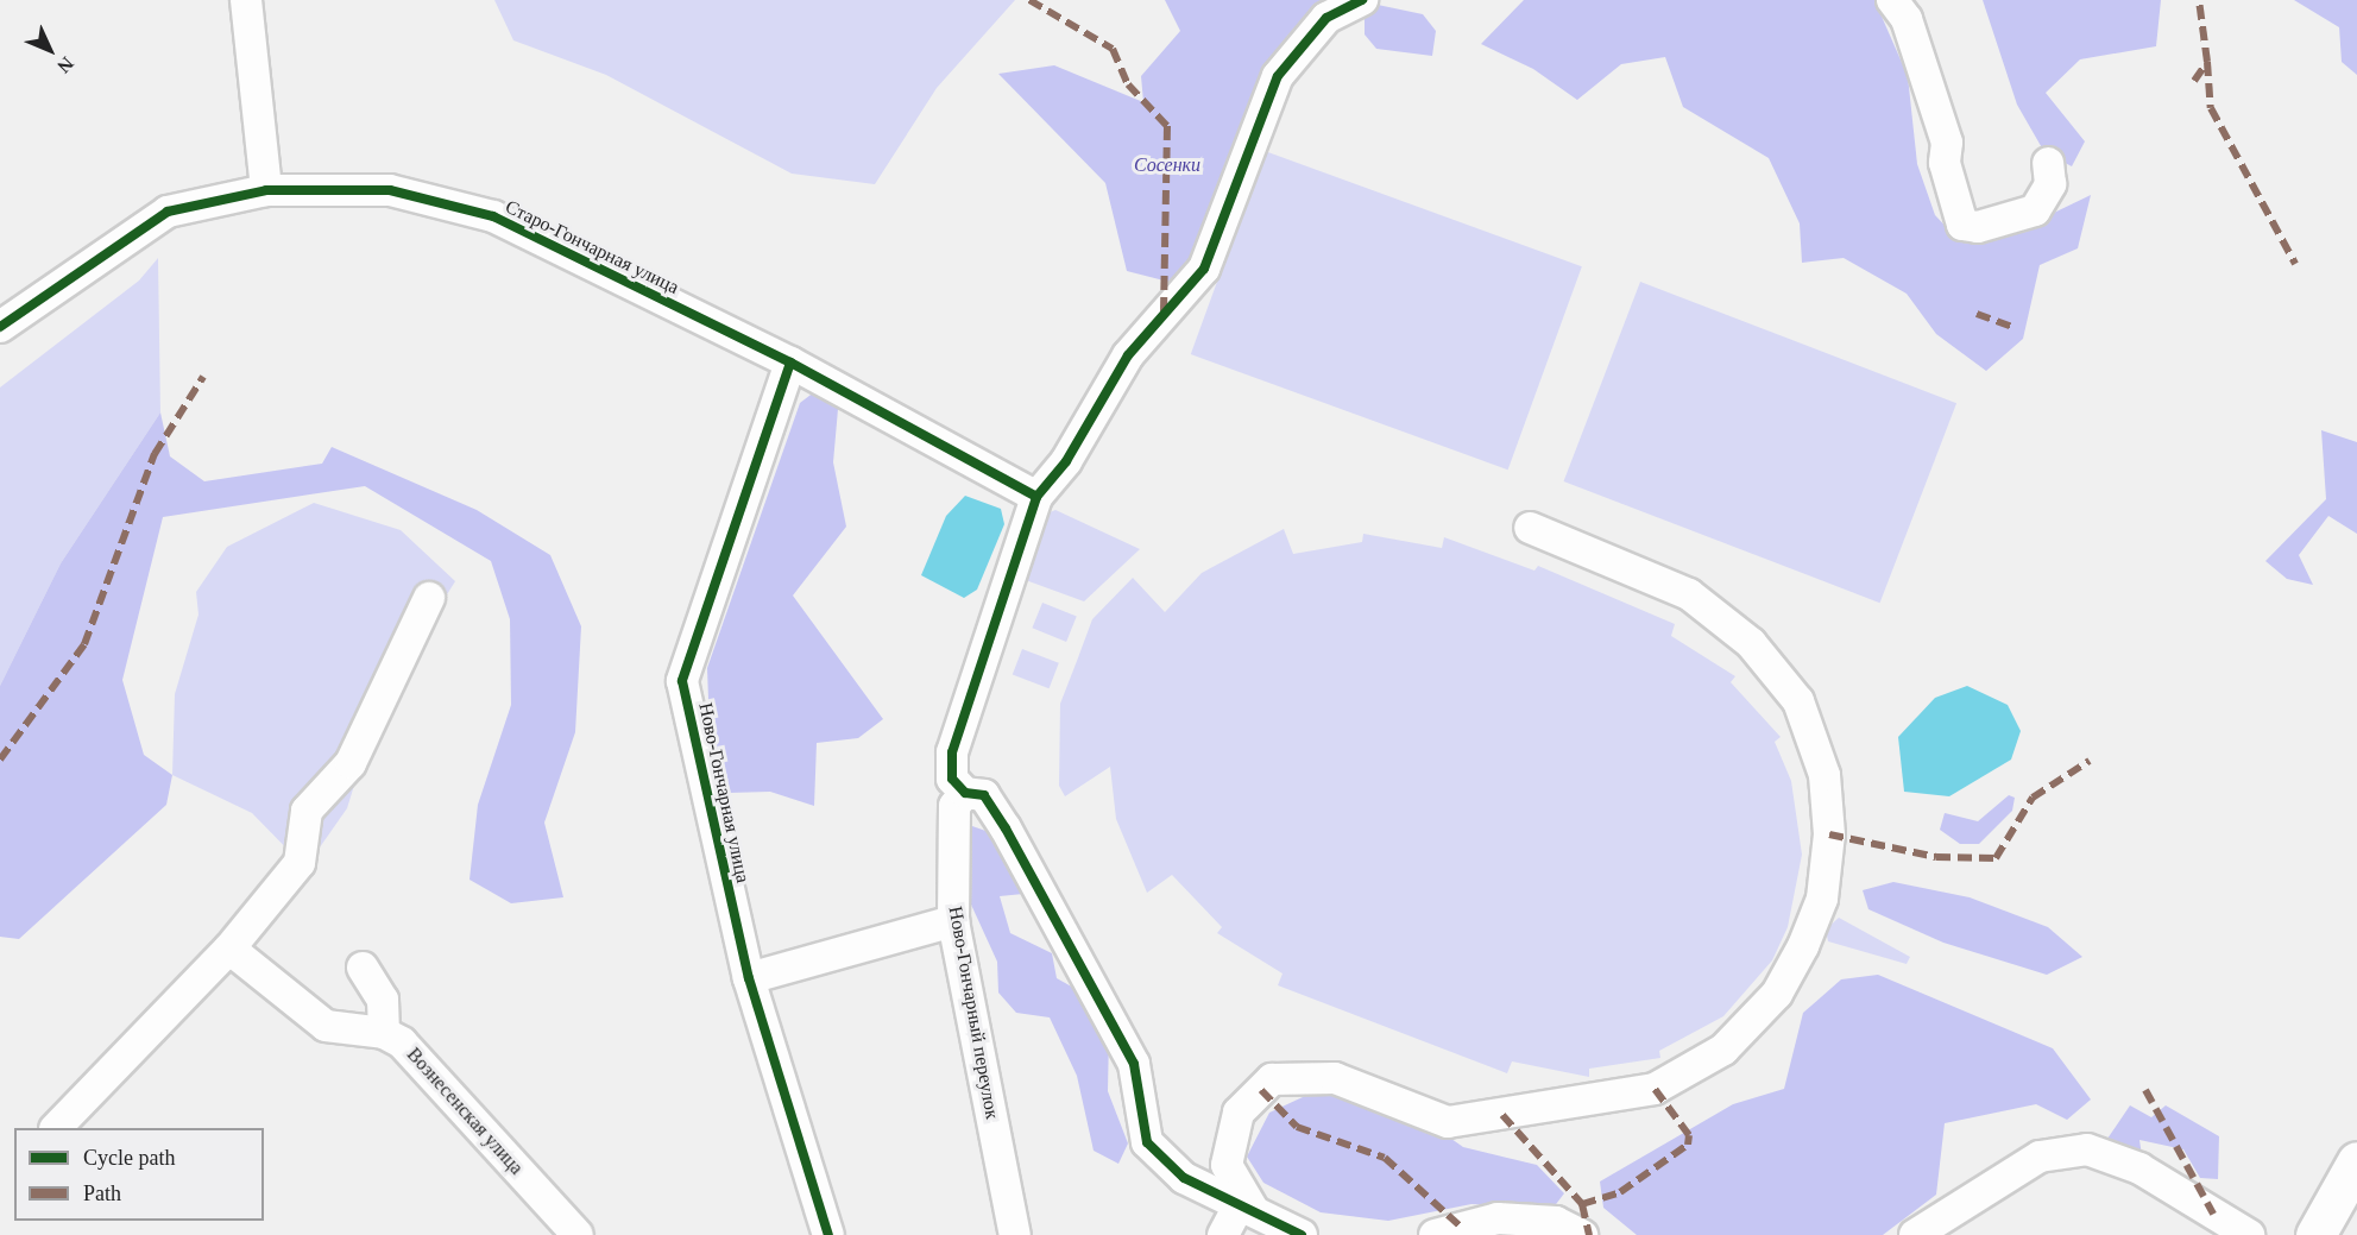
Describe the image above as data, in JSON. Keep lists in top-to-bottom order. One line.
{"streets":{"street":["Старо-Гончарная улица","Ново-Гончарная улица","Ново-Гончарный переулок","Вознесенская улица"]},"crossings":[["Старо-Гончарная улица","Ново-Гончарная улица"]],"parks":["Сосенки"],"legend":["Cycle path","Path"],"north":"bottom right"}
